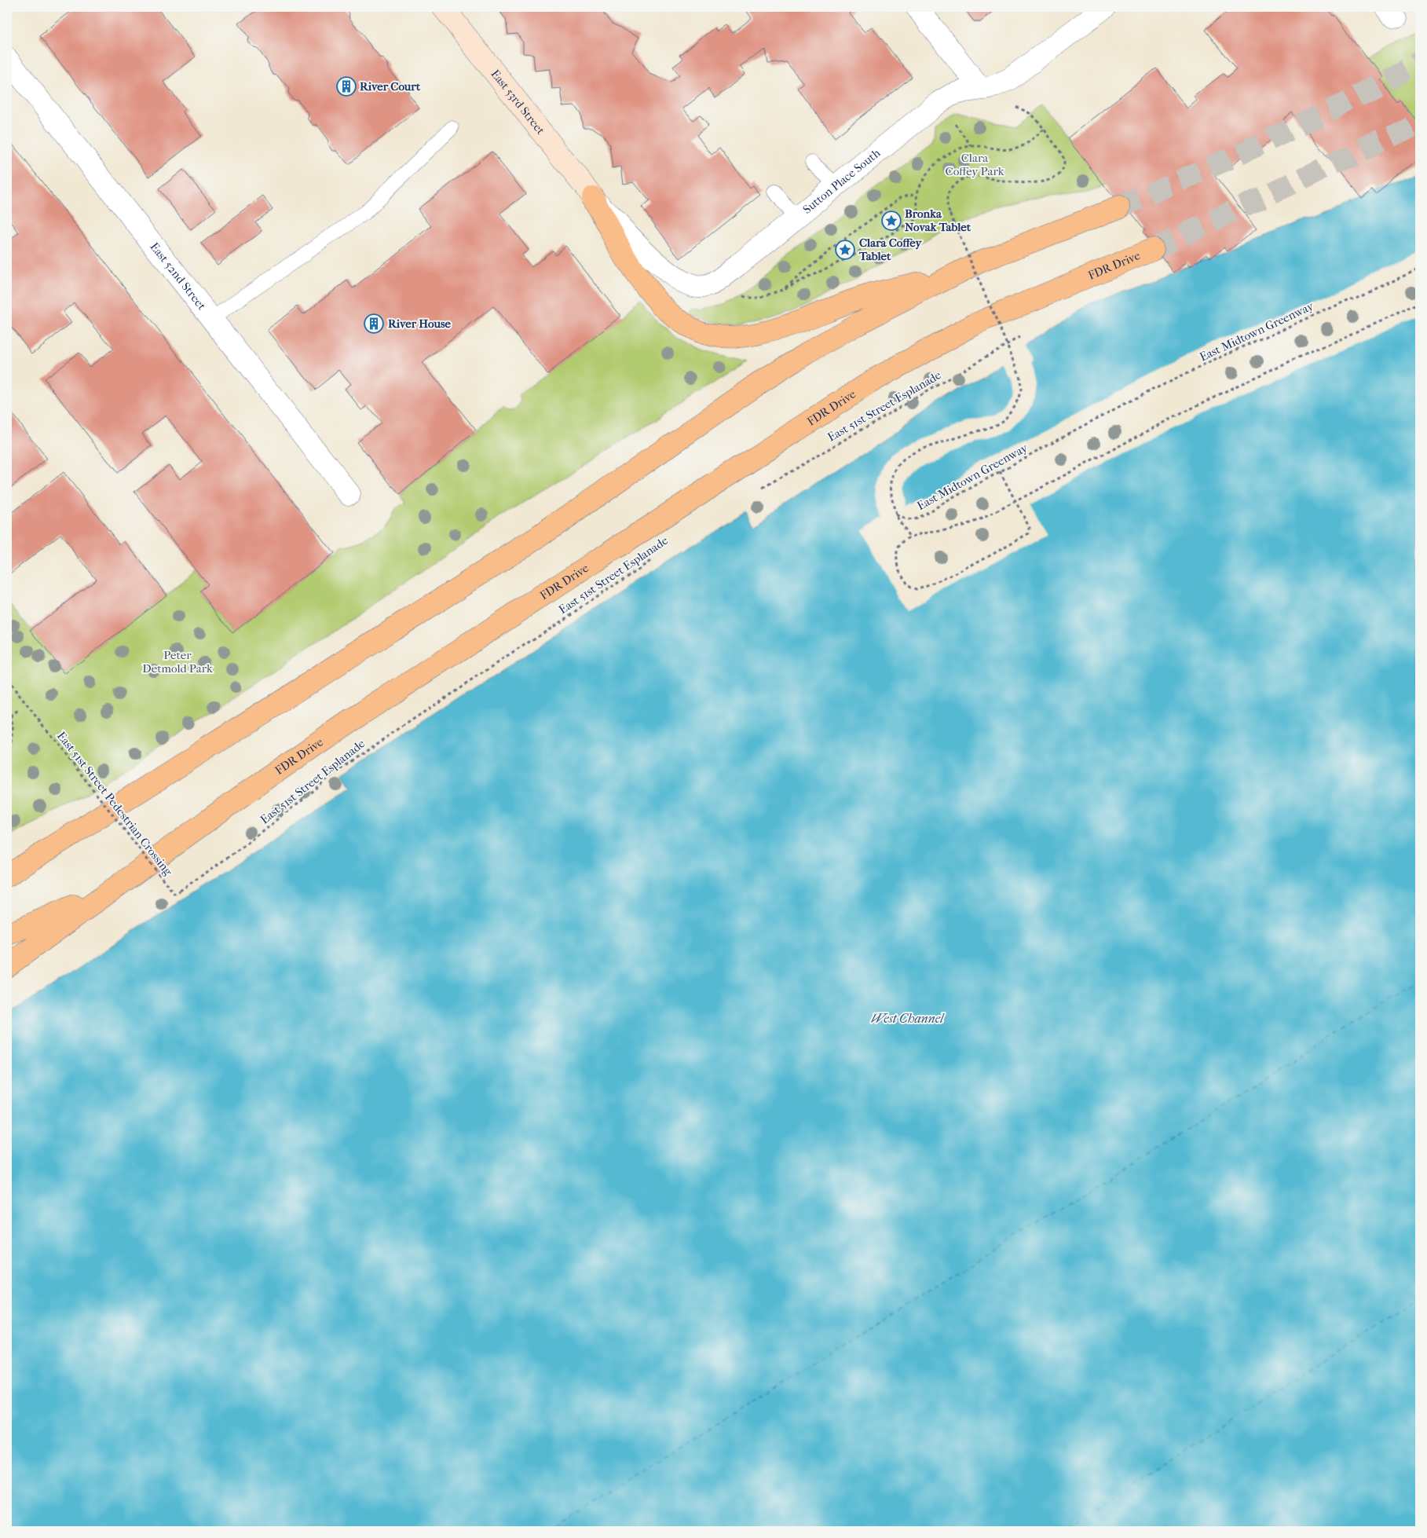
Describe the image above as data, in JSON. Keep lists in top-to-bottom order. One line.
{"streets":{"highway":["FDR Drive"],"main road":["East 53rd Street"],"street":["Sutton Place South","East 52nd Street"],"path":["East Midtown Greenway","East 51st Street Esplanade","East 51st Street Pedestrian Crossing"]},"crossings":[["East 53rd Street","Sutton Place South"],["East 51st Street Esplanade","East 51st Street Pedestrian Crossing"]],"water":["West Channel"],"parks":["Clara Coffey Park","Peter Detmold Park"],"places":{"building":["River Court","River House"],"place":["Bronka Novak Tablet","Clara Coffey Tablet"]}}
